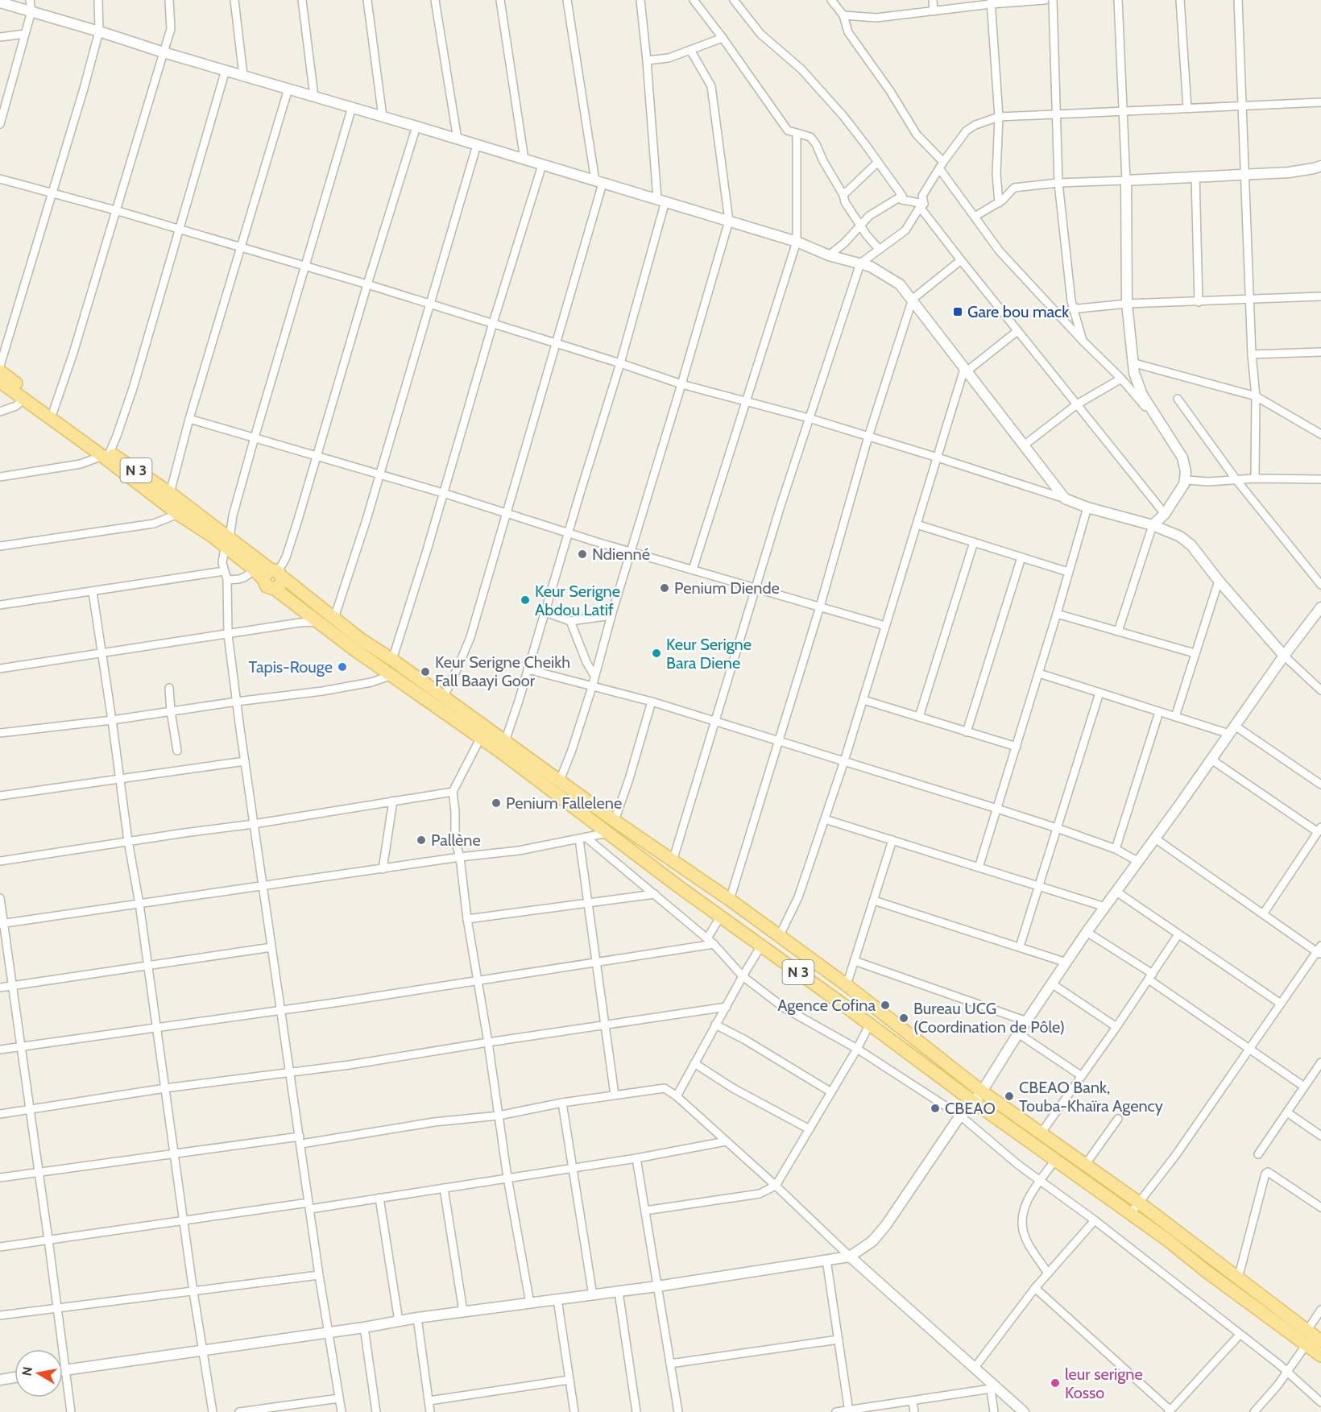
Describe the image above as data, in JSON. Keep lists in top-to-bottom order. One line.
{"streets":{"main road":["N 3"]},"places":{"transit":["Gare bou mack"],"other":["Ndienné","Penium Diende","Keur Serigne Abdou Latif","Keur Serigne Bara Diene","Tapis-Rouge","Keur Serigne Cheikh Fall Baayi Goor","Penium Fallelene","Pallène","Agence Cofina","Bureau UCG (Coordination de Pôle)","CBEAO Bank, Touba-Khaïra Agency","CBEAO","leur serigne Kosso"]},"north":"left"}
